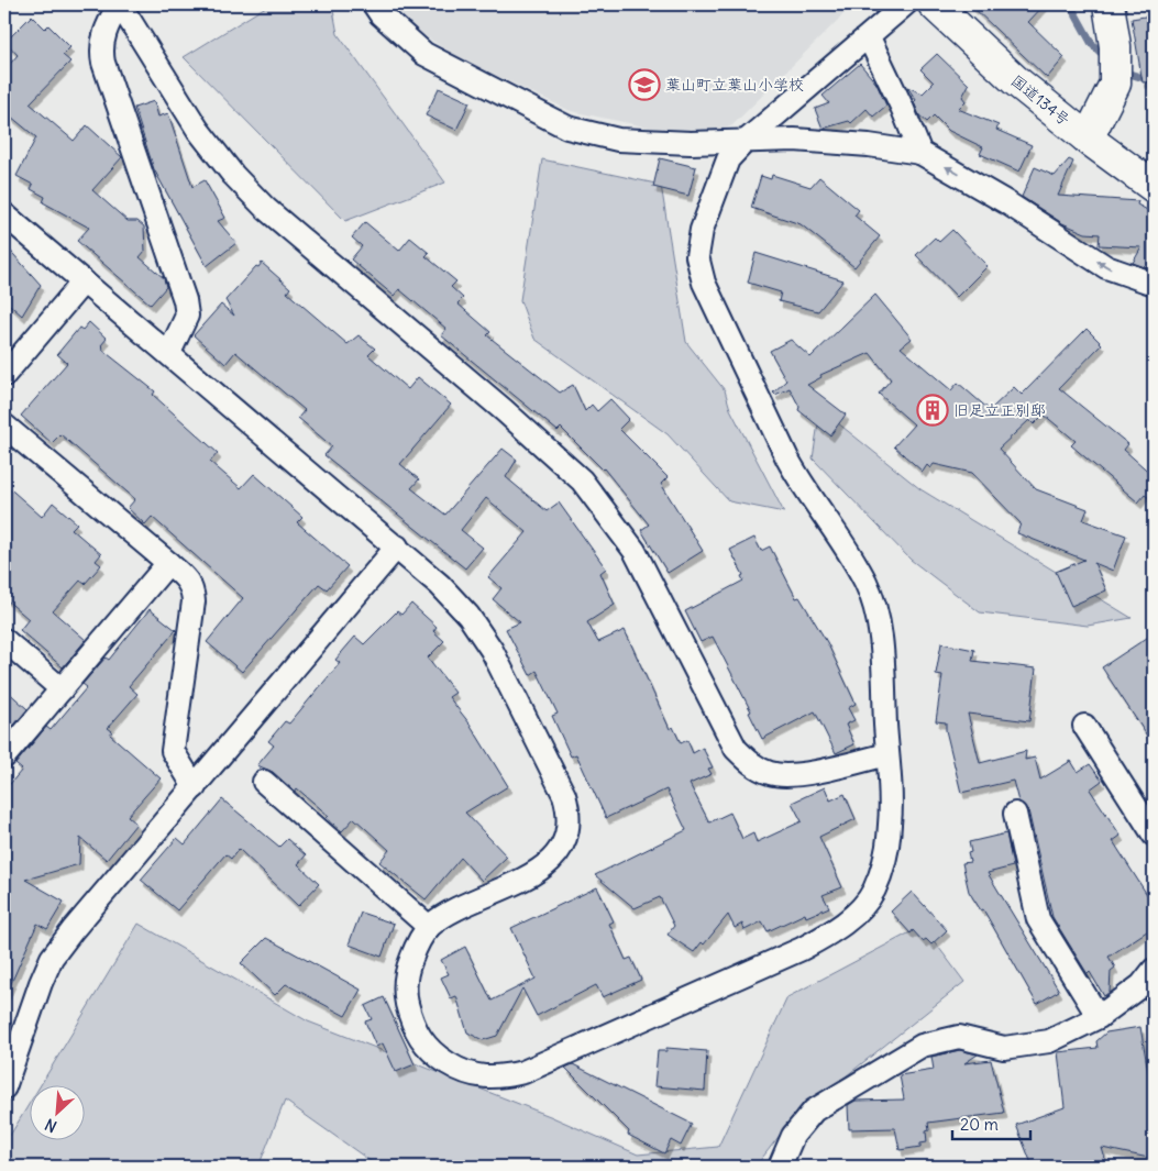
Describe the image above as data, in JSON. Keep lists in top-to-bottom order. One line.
{"streets":{"main road":["国道134号"]},"places":{"school or university":["葉山町立葉山小学校"],"building":["旧足立正別邸"]},"scale_bar":"20 m","north":"bottom left"}
